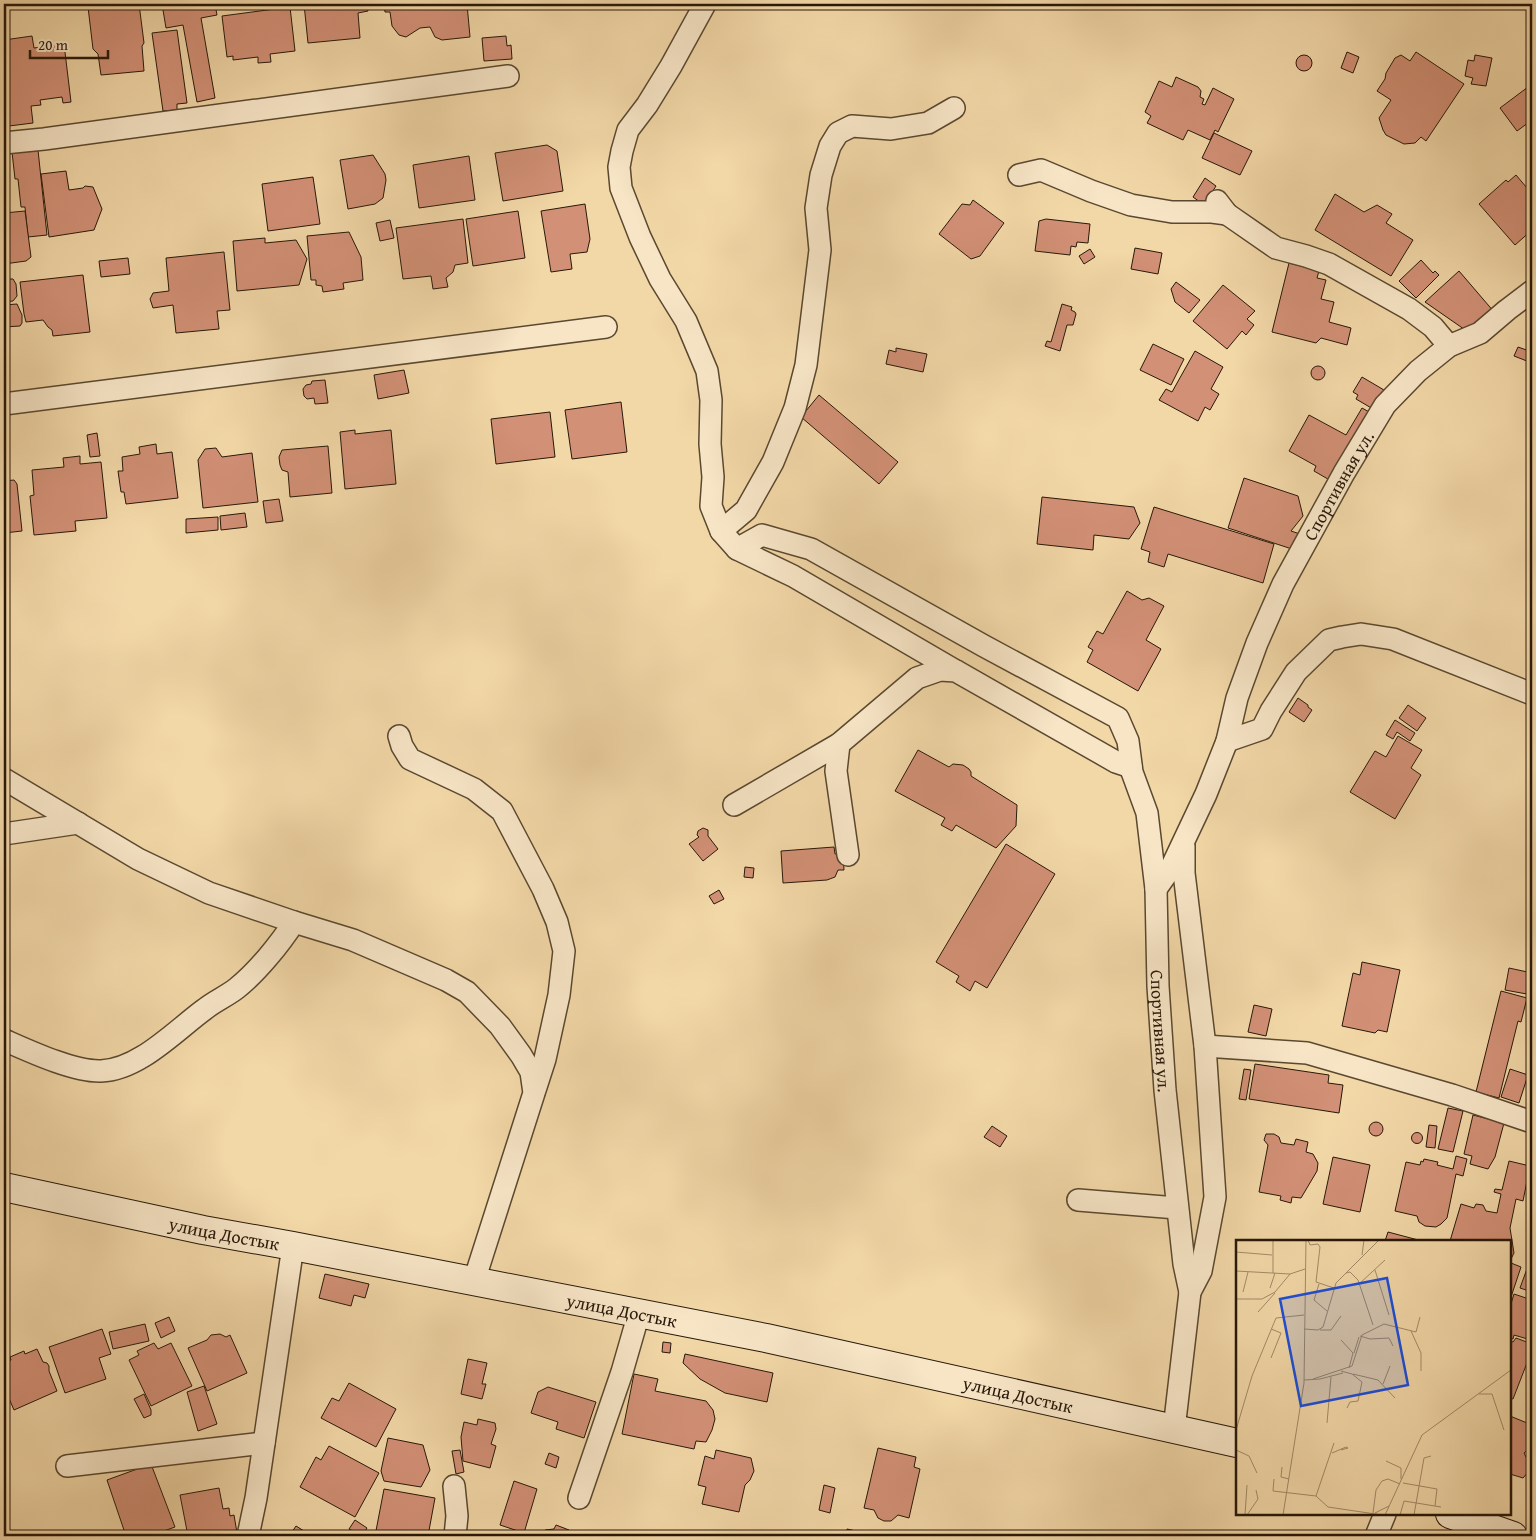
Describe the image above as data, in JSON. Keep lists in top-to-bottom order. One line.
{"streets":{"main road":["улица Достык"],"street":["Спортивная ул."]},"crossings":[["Спортивная ул.","улица Достык"]],"scale_bar":"20 m"}
